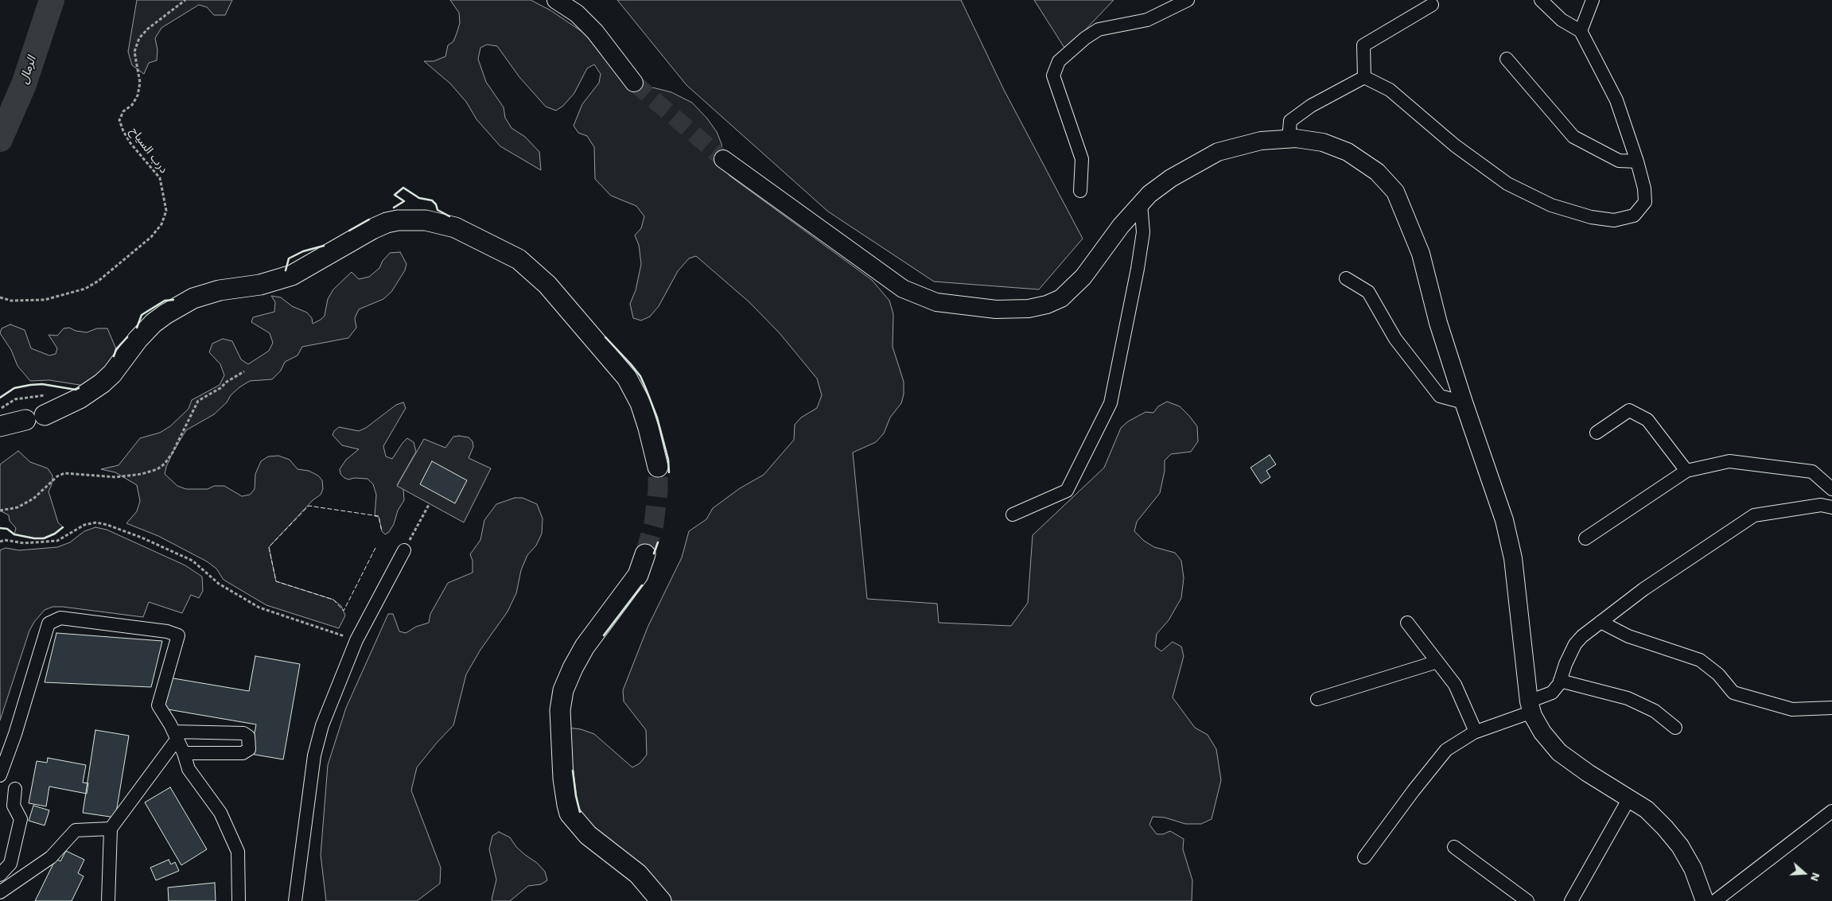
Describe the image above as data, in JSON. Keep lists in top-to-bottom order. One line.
{"streets":{"path":["درب السياح"]},"water":["الرمال"],"north":"right"}
